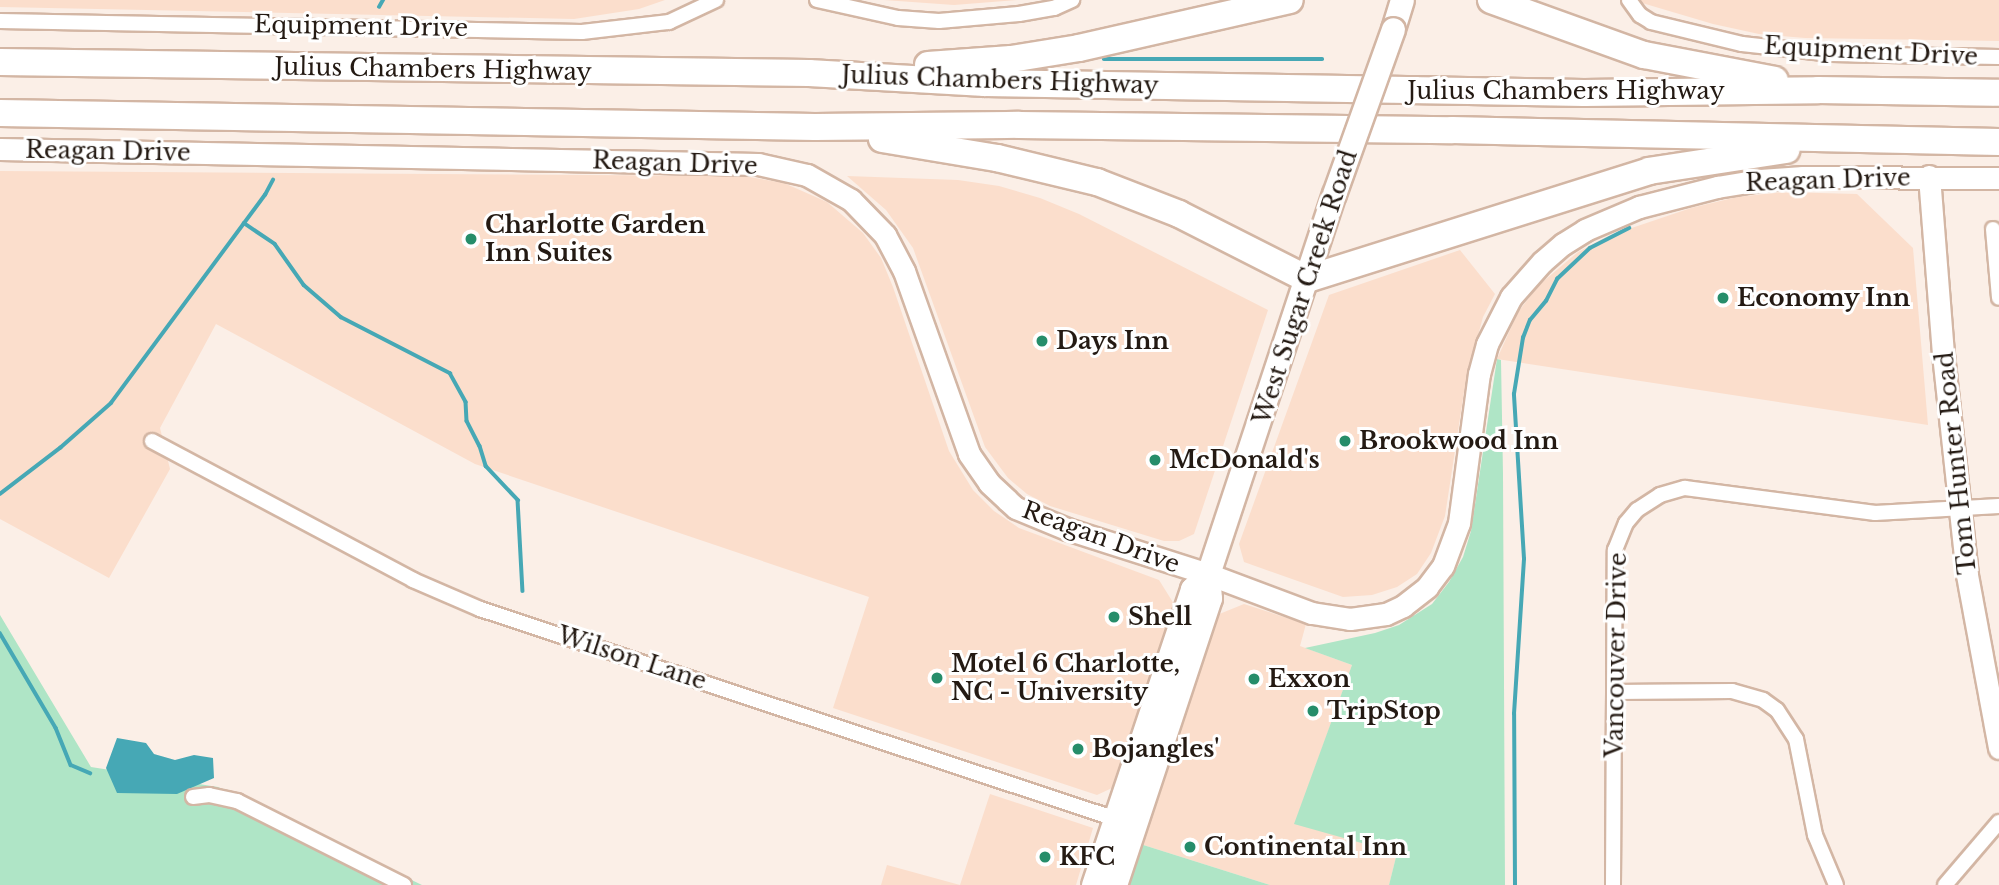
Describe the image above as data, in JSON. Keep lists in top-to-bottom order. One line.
{"streets":{"highway":["Julius Chambers Highway"],"main road":["West Sugar Creek Road"],"street":["Equipment Drive","Reagan Drive","Tom Hunter Road","Vancouver Drive","Wilson Lane"]},"crossings":[["Reagan Drive","West Sugar Creek Road"],["Reagan Drive","Tom Hunter Road"],["West Sugar Creek Road","Wilson Lane"],["Tom Hunter Road","Vancouver Drive"]],"places":["Charlotte Garden Inn Suites","Economy Inn","Days Inn","Brookwood Inn","McDonald's","Shell","Motel 6 Charlotte, NC - University","Exxon","TripStop","Bojangles'","Continental Inn","KFC"]}
